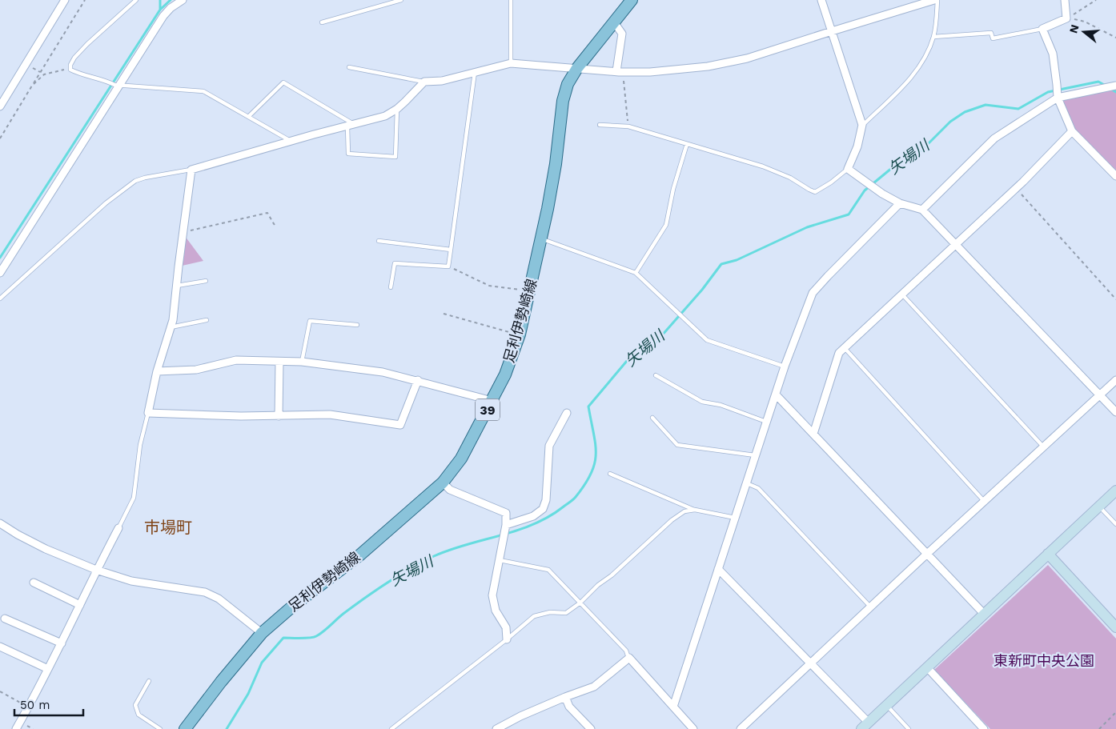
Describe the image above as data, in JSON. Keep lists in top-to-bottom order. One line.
{"streets":{"main road":["足利伊勢崎線","39"]},"districts":["市場町"],"water":["矢場川"],"parks":["東新町中央公園"],"scale_bar":"50 m","north":"left"}
